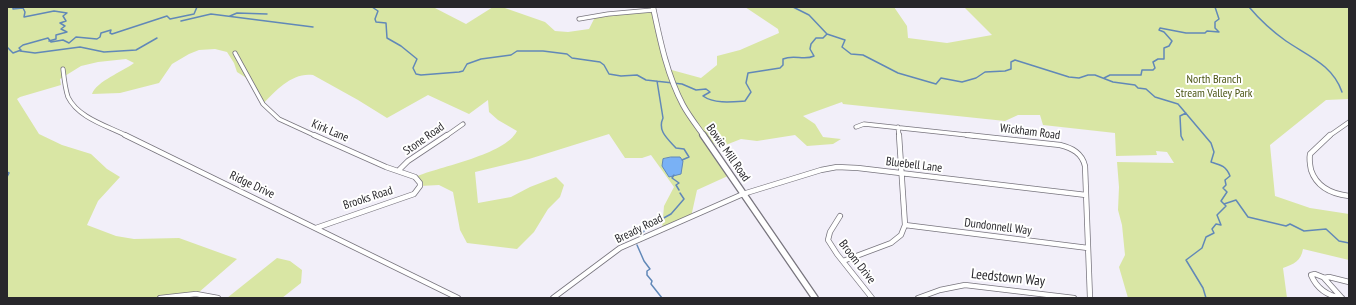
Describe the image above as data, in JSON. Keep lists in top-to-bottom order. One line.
{"streets":{"street":["Kirk Lane","Wickham Road","Stone Road","Bowie Mill Road","Bluebell Lane","Ridge Drive","Brooks Road","Dundonnell Way","Bready Road","Broom Drive","Leedstown Way"]},"crossings":[["Kirk Lane","Stone Road"],["Kirk Lane","Brooks Road"],["Wickham Road","Bluebell Lane"],["Wickham Road","Dundonnell Way"],["Bowie Mill Road","Bluebell Lane"],["Bowie Mill Road","Bready Road"],["Bluebell Lane","Bready Road"],["Ridge Drive","Brooks Road"]],"parks":["North Branch Stream Valley Park"]}
